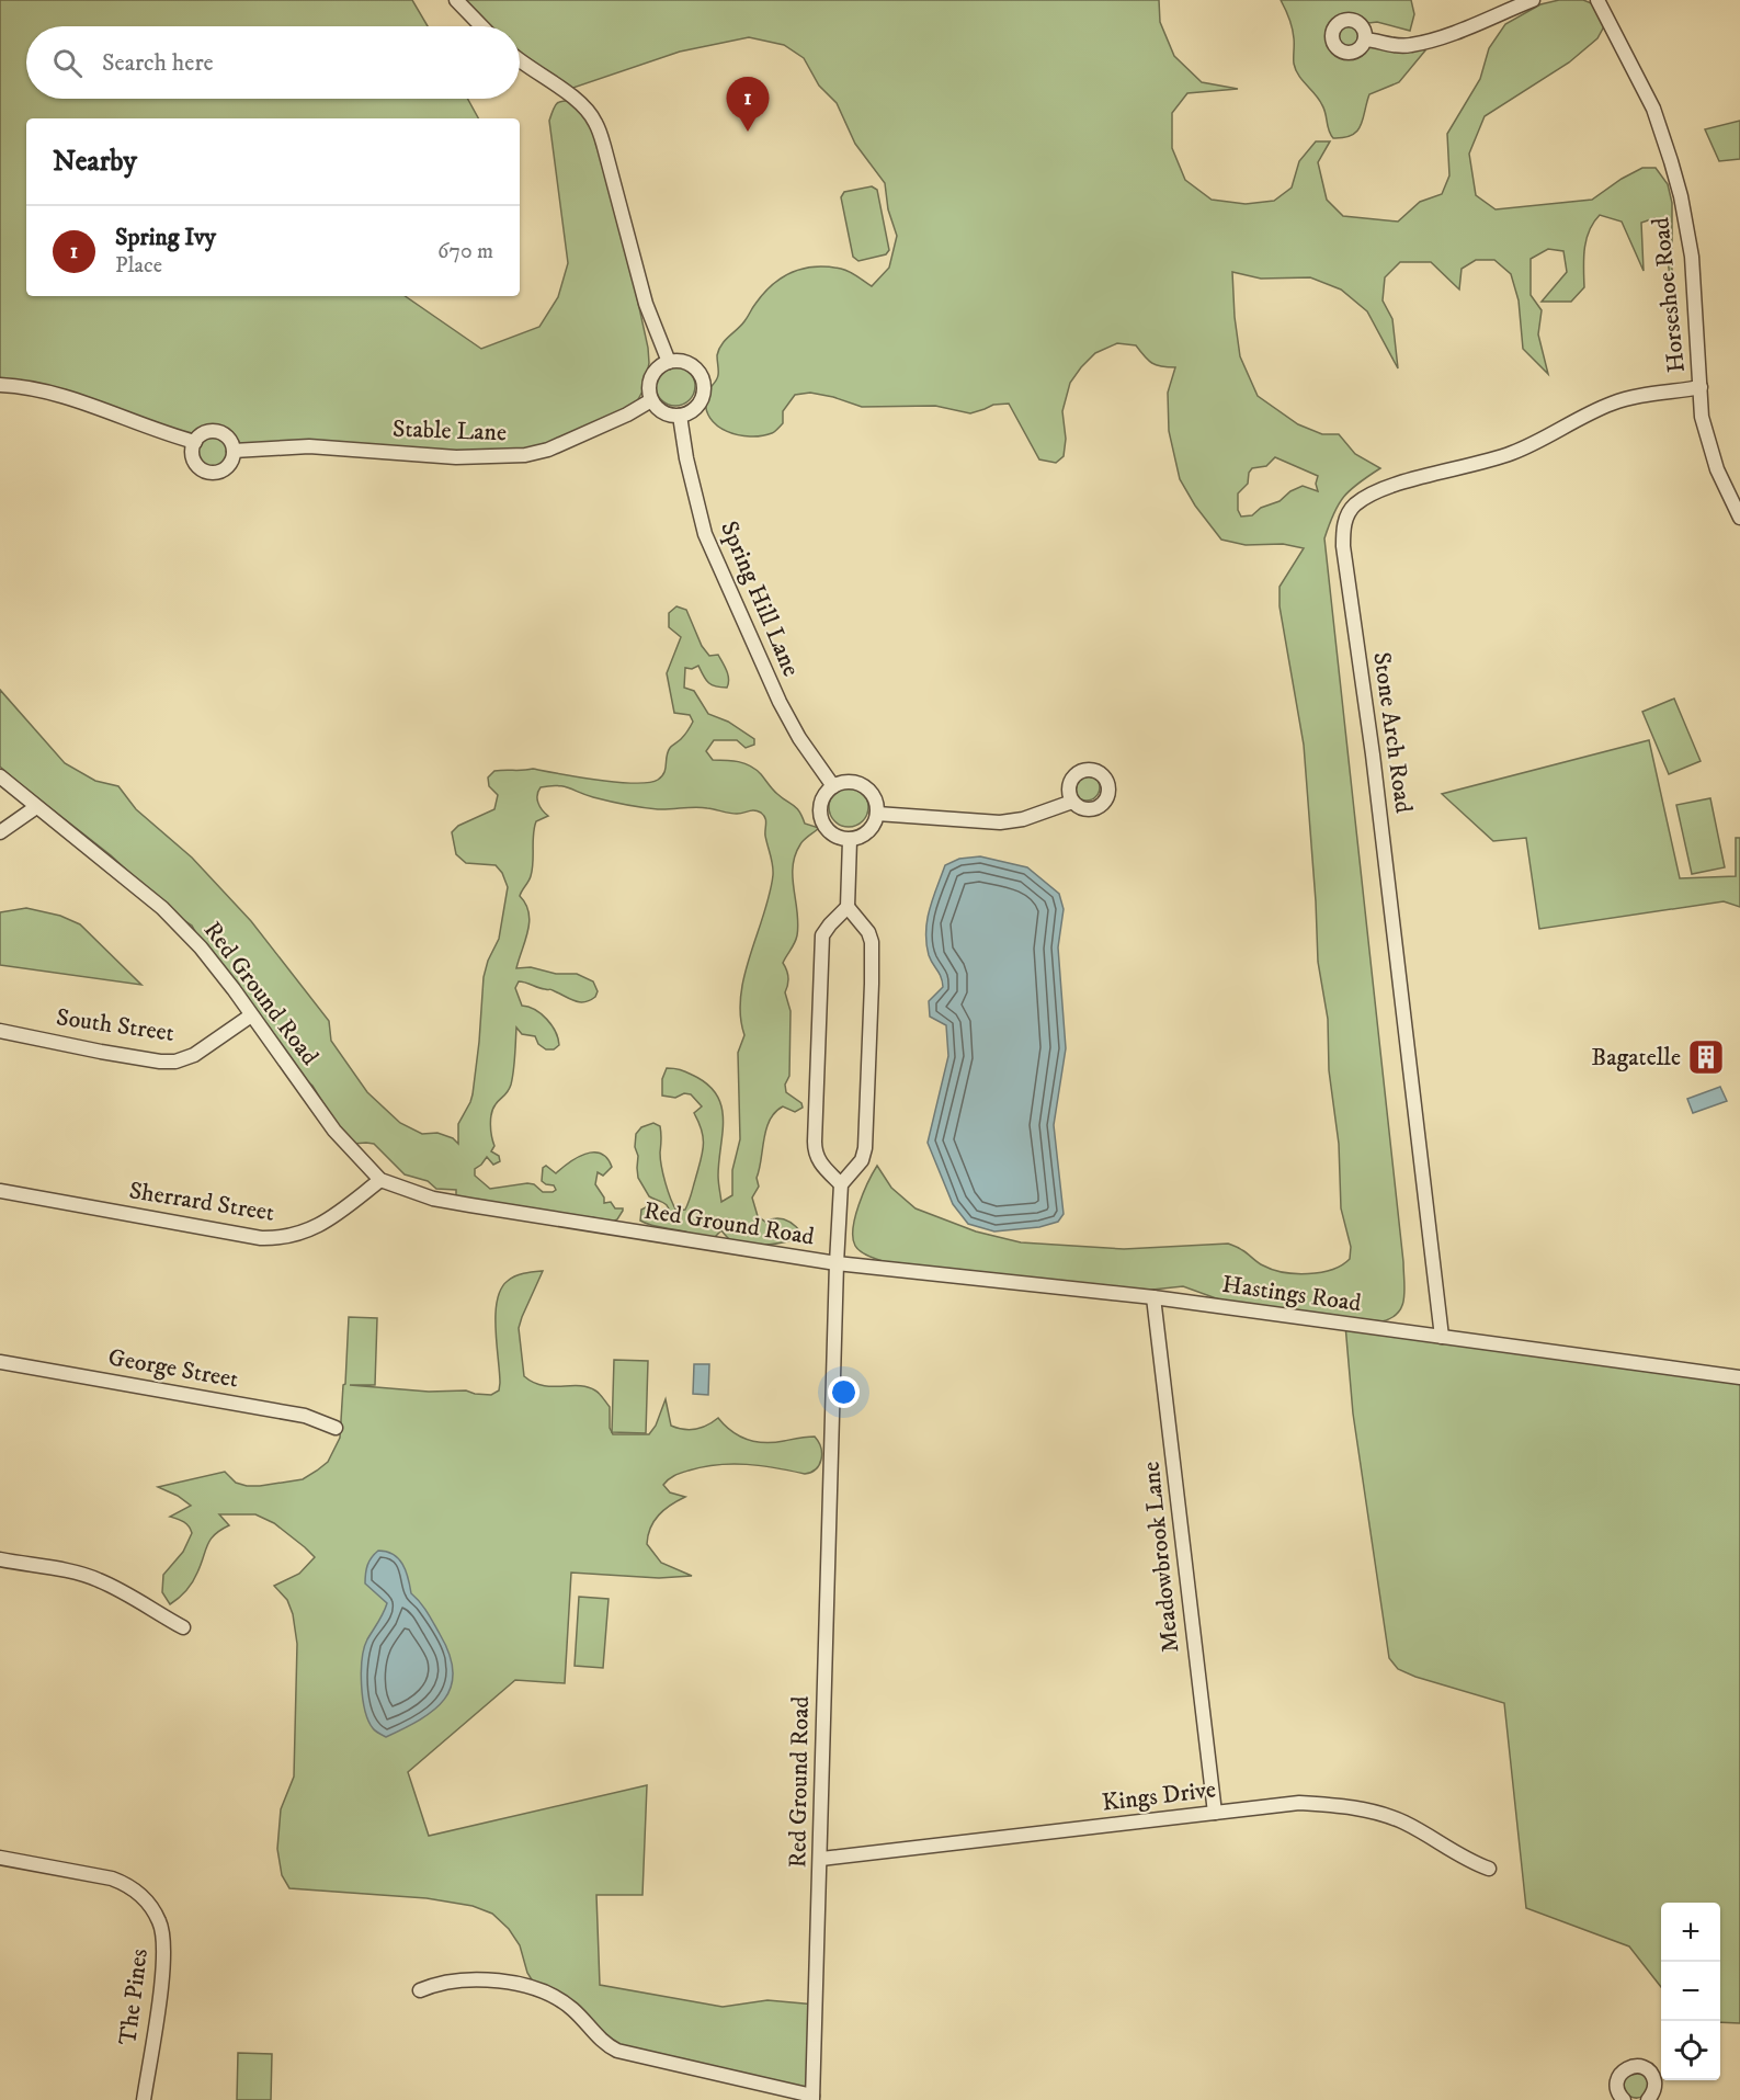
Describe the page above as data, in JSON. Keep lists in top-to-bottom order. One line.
{"streets":{"street":["Horseshoe Road","Stable Lane","Spring Hill Lane","Stone Arch Road","Red Ground Road","South Street","Sherrard Street","Hastings Road","George Street","Meadowbrook Lane","Kings Drive","The Pines"]},"crossings":[["Horseshoe Road","Stone Arch Road"],["Stable Lane","Spring Hill Lane"],["Stone Arch Road","Hastings Road"],["Red Ground Road","South Street"],["Red Ground Road","Sherrard Street"],["Red Ground Road","Hastings Road"],["Red Ground Road","Kings Drive"],["Hastings Road","Meadowbrook Lane"],["Meadowbrook Lane","Kings Drive"]],"places":{"building":["Bagatelle"]},"page":{"search":"Search here","pins":"1","heading":"Nearby","list":[{"mark":"1","name":"Spring Ivy","note":"Place","value":"670 m"}],"map_buttons":["+","−"]}}
